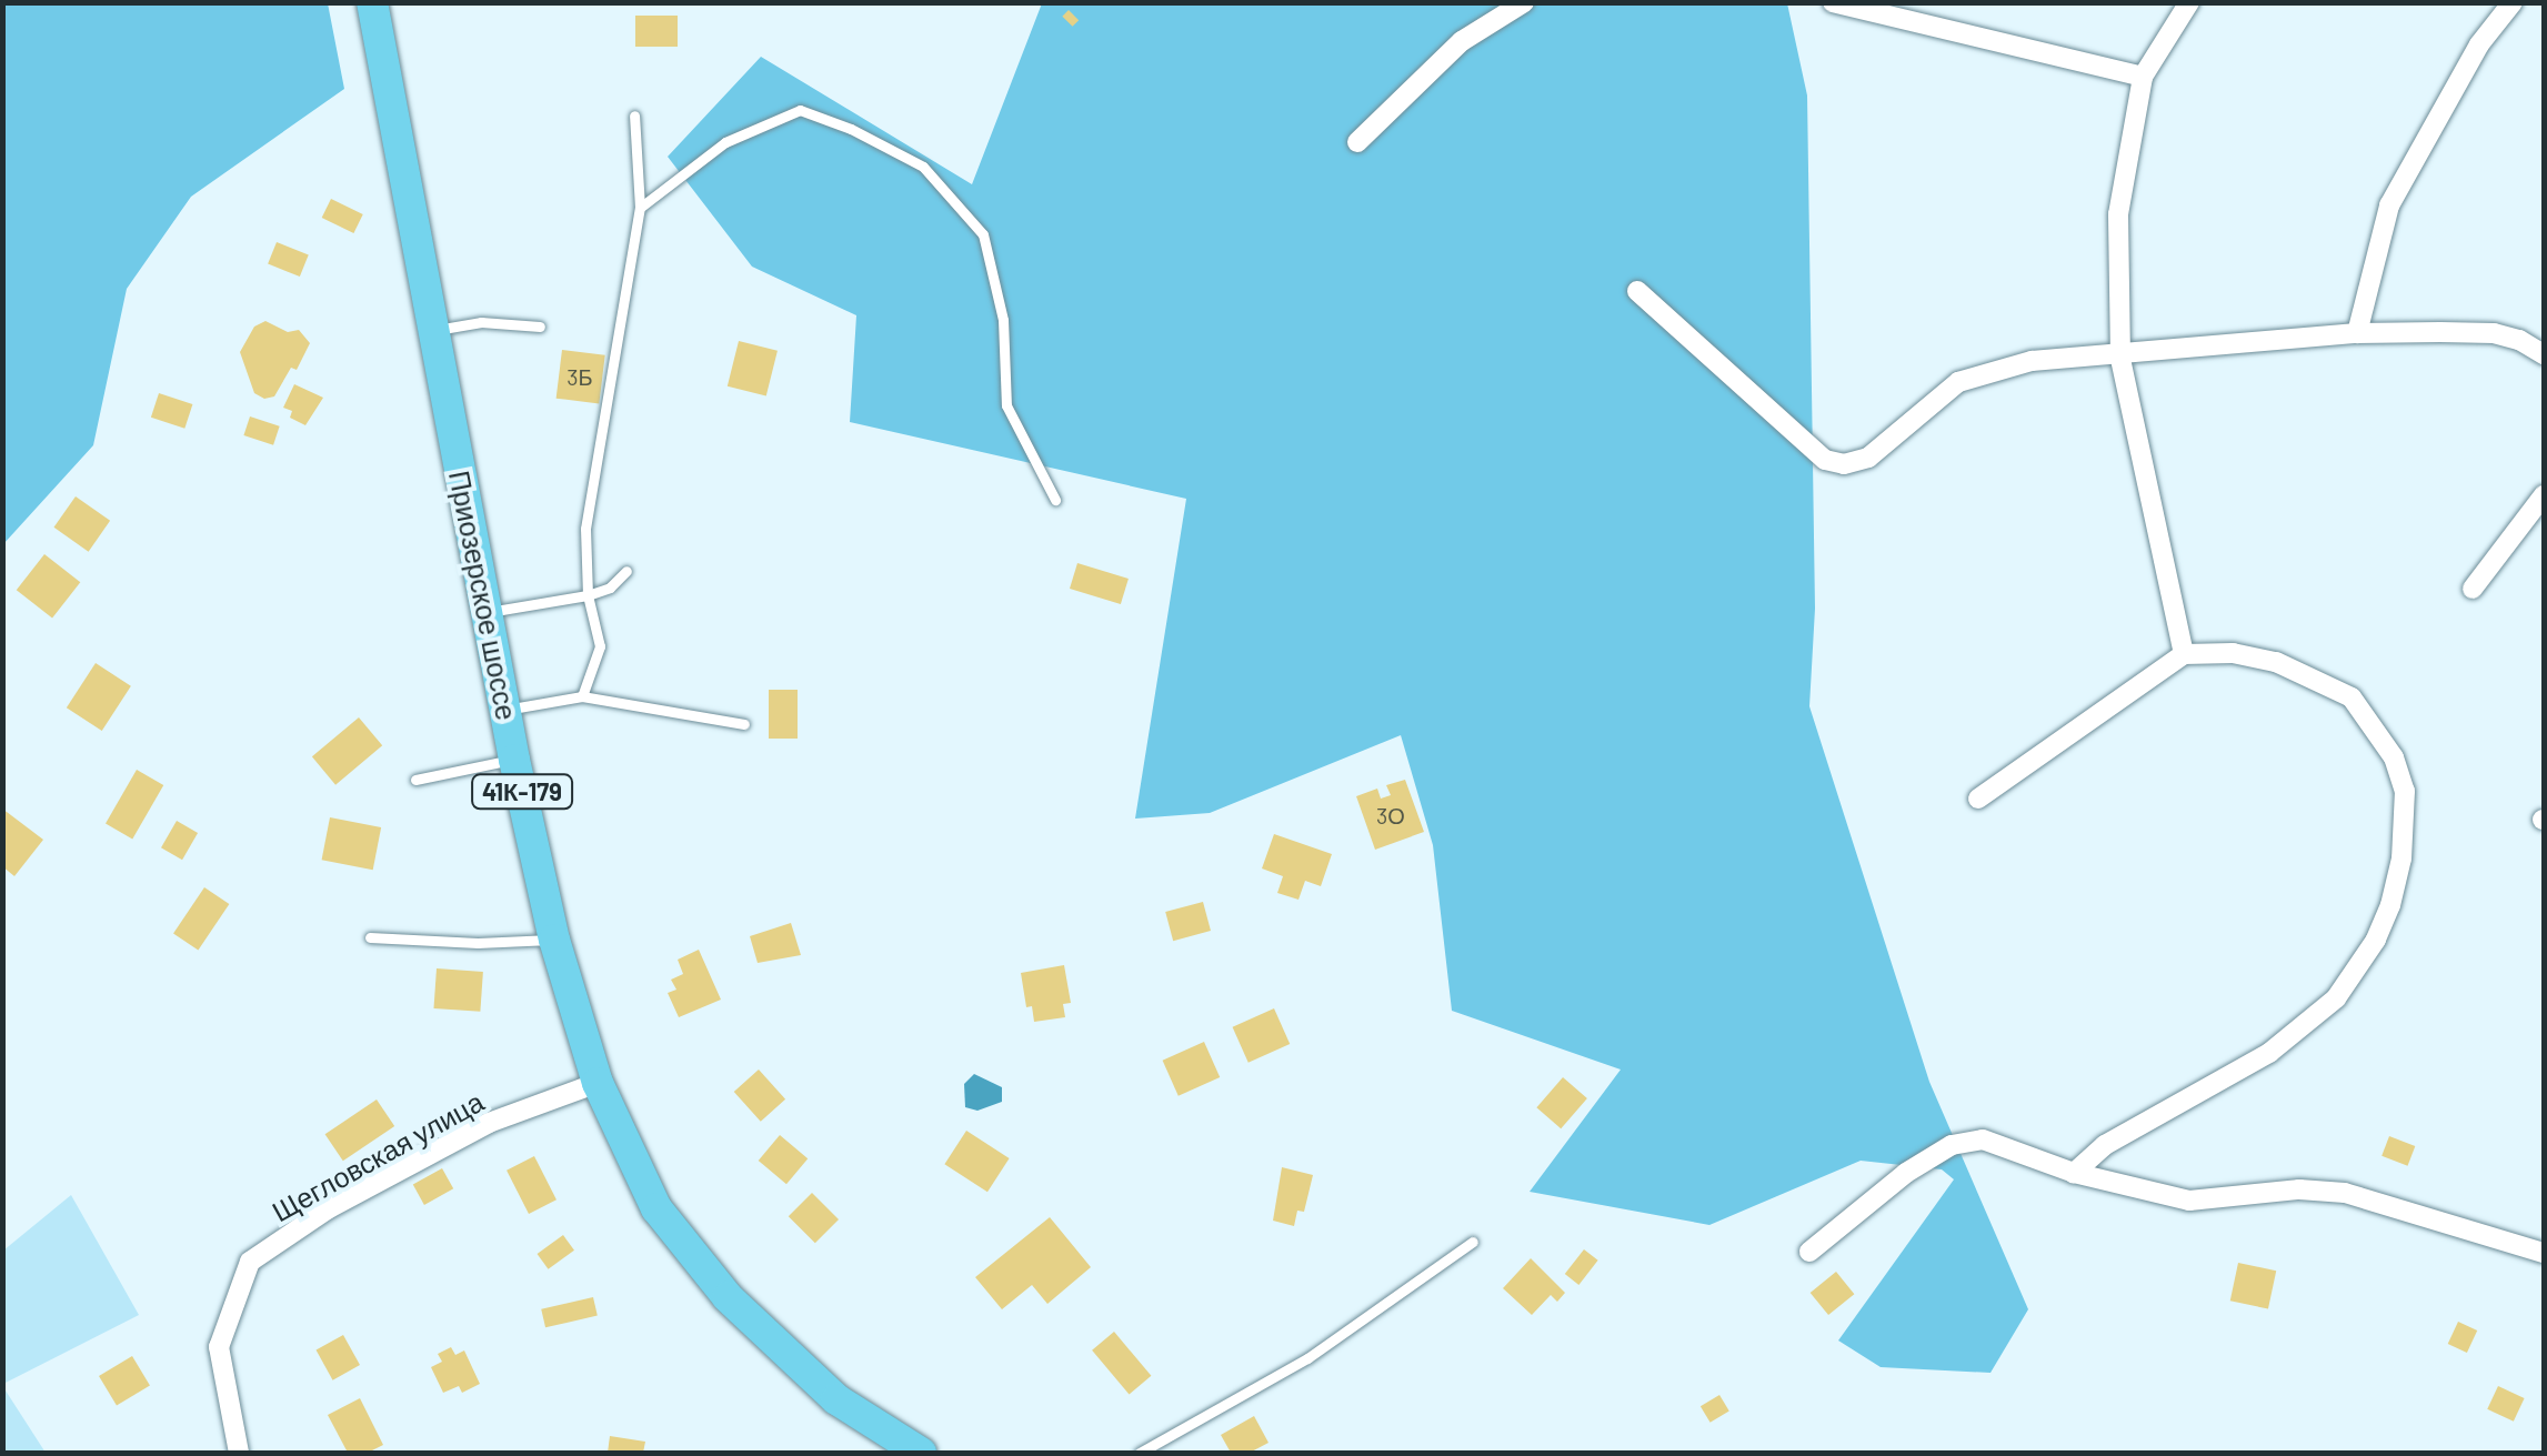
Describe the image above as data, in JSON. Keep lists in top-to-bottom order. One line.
{"streets":{"main road":["Приозерское шоссе","41К-179"],"street":["Щегловская улица"]},"crossings":[["Приозерское шоссе","Щегловская улица"]],"house_numbers":["3Б","3О"]}
